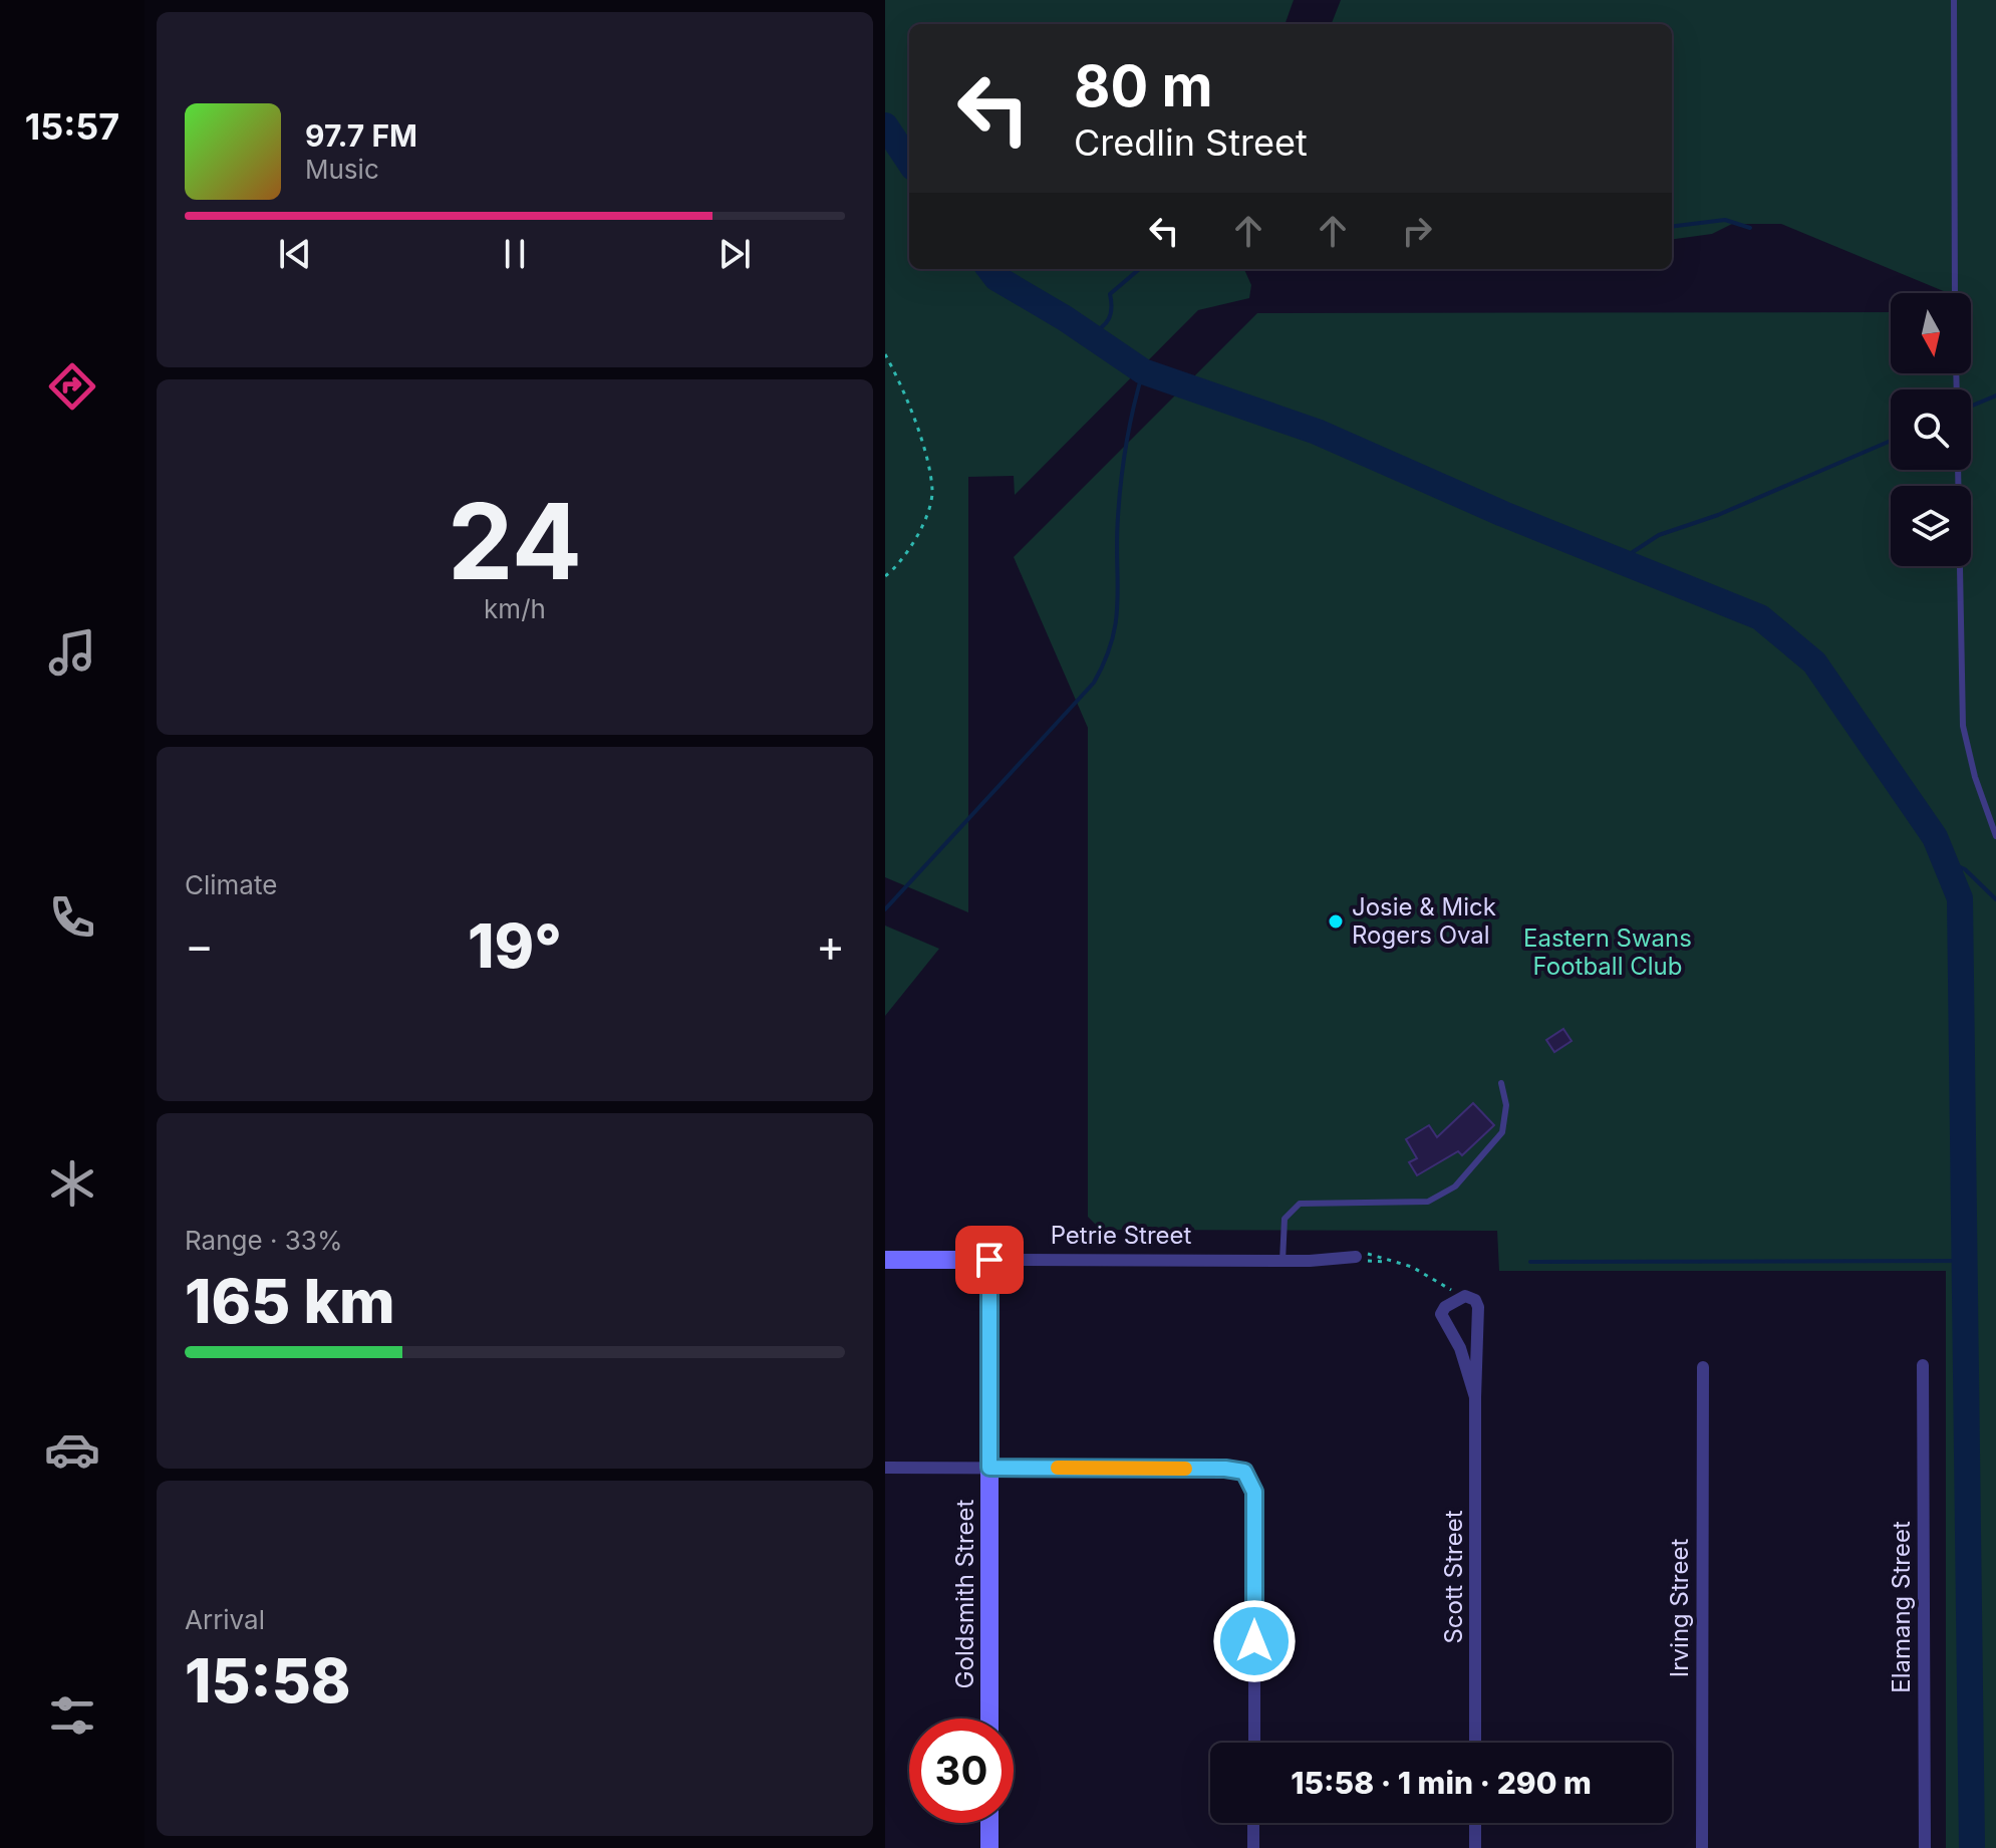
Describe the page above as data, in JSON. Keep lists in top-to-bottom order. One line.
{"streets":{"street":["Petrie Street","Scott Street","Goldsmith Street","Elamang Street","Irving Street"]},"crossings":[["Petrie Street","Goldsmith Street"]],"parks":["Eastern Swans Football Club"],"places":["Josie & Mick Rogers Oval"],"north":"bottom","page":{"tabs":"15:57","turn":["80 m","Credlin Street"],"song":["97.7 FM","Music"],"tile":[["24","km/h"],"Climate",["Range · 33%","165 km"],["Arrival","15:58"]],"heat":["−","19°","+"],"limit":"30","trip":"15:58 · 1 min · 290 m"}}
